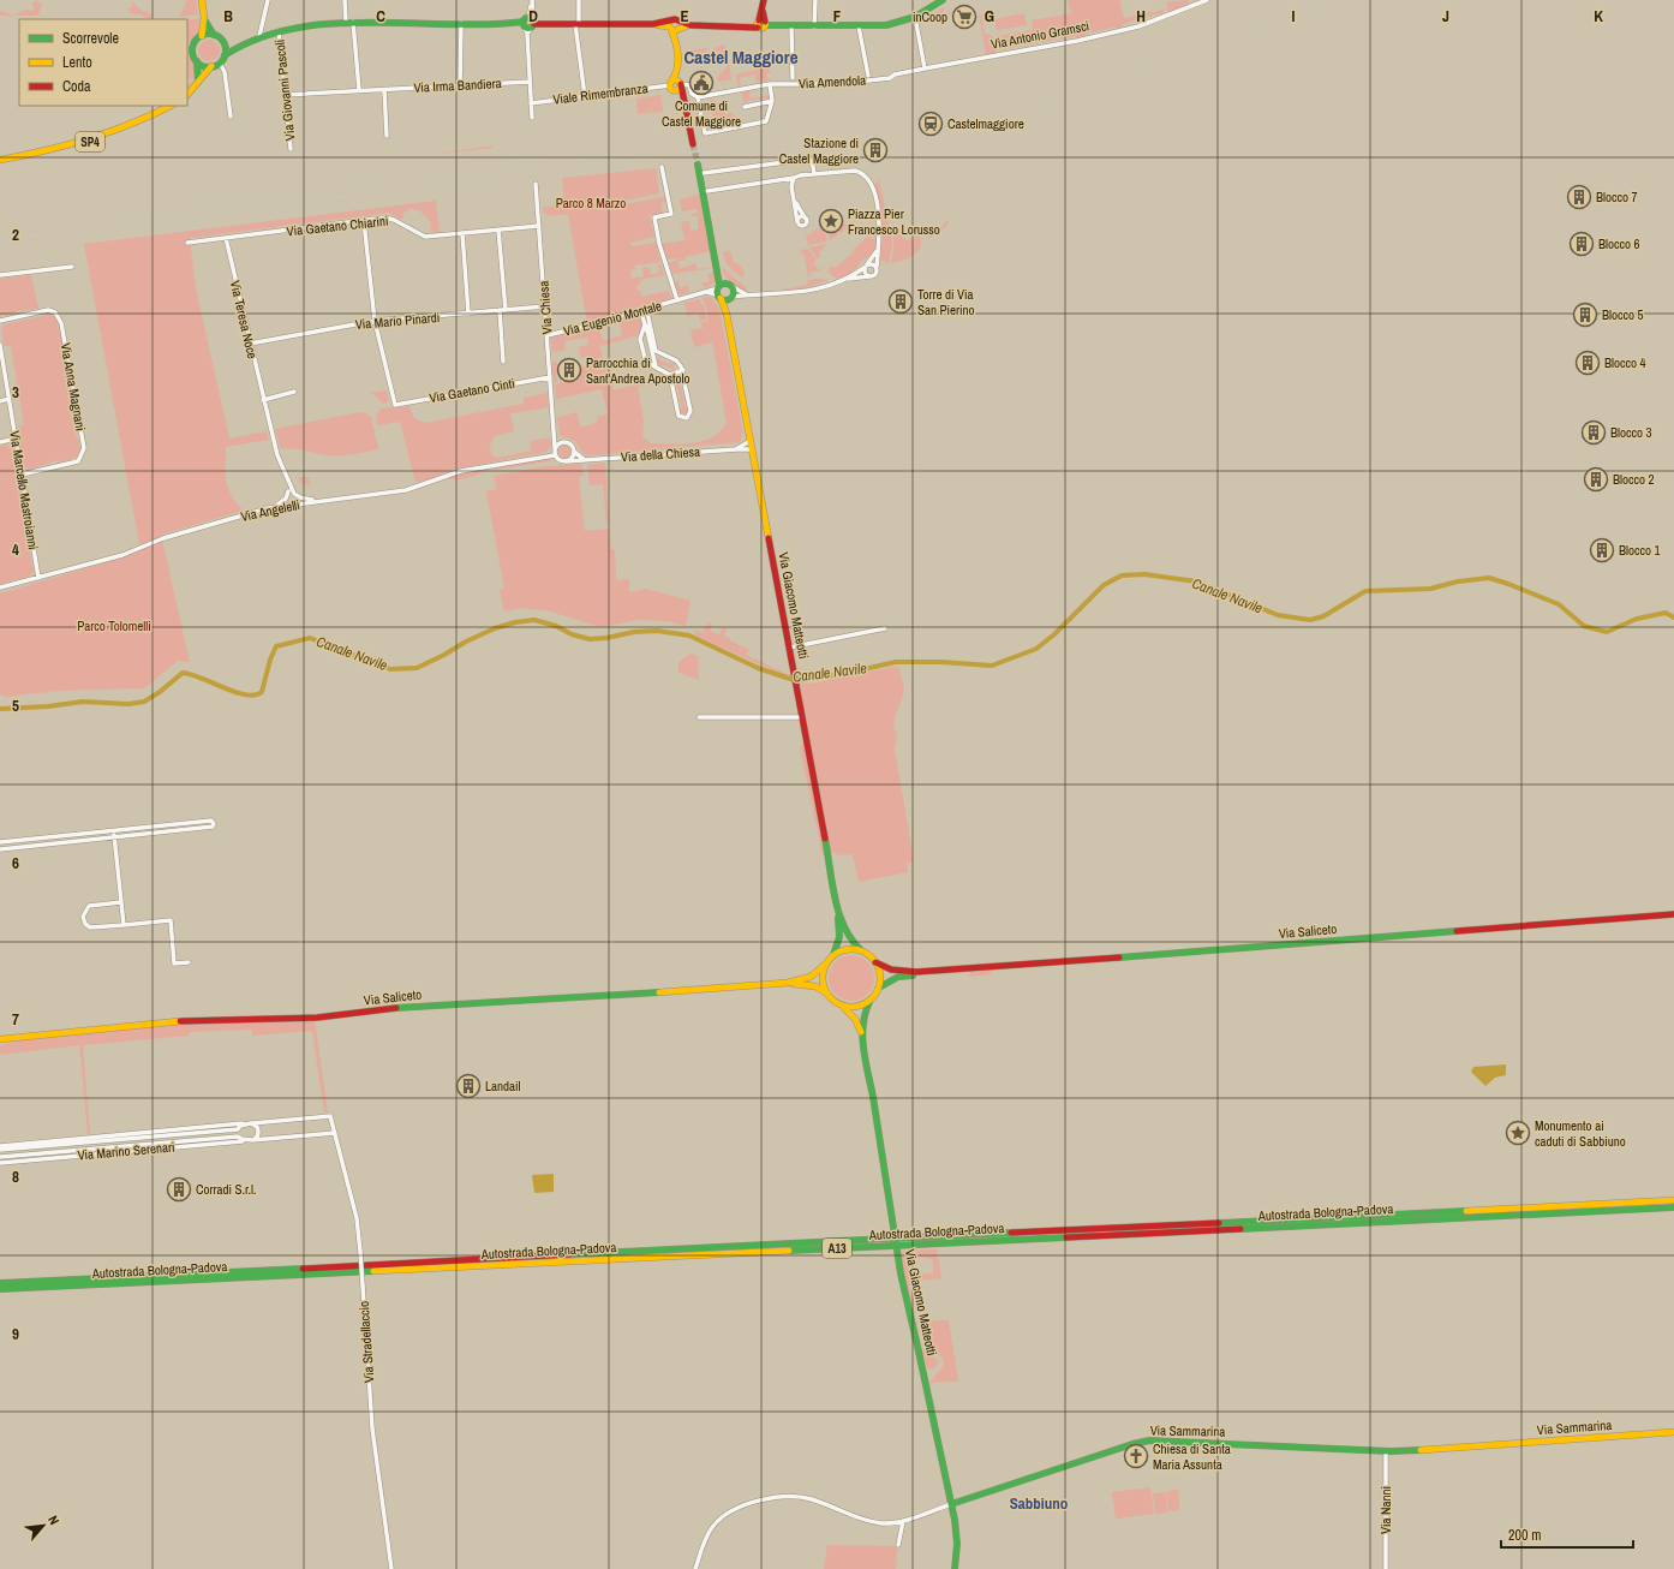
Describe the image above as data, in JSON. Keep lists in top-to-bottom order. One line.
{"streets":{"main road":["SP4","Via Giacomo Matteotti","Via Saliceto","Autostrada Bologna-Padova","A13","Via Sammarina"],"street":["Via Antonio Gramsci","Via Amendola","Via Irma Bandiera","Via Giovanni Pascoli","Viale Rimembranza","Via Gaetano Chiarini","Via Chiesa","Via Eugenio Montale","Via Teresa Noce","Via Mario Pinardi","Via Anna Magnani","Via Gaetano Cinti","Via della Chiesa","Via Marcello Mastroianni","Via Angelelli","Via Marino Serenari","Via Stradellaccio","Via Nanni"]},"crossings":[["Via Antonio Gramsci","Via Amendola"],["Via Irma Bandiera","Via Giovanni Pascoli"],["Via Gaetano Chiarini","Via Chiesa"],["Via Gaetano Chiarini","Via Teresa Noce"],["Via Chiesa","Via Eugenio Montale"],["Via Chiesa","Via Mario Pinardi"],["Via Chiesa","Via Gaetano Cinti"],["Via Chiesa","Via della Chiesa"],["Via Chiesa","Via Angelelli"],["Via Teresa Noce","Via Mario Pinardi"],["Via Teresa Noce","Via Angelelli"],["Via Mario Pinardi","Via Gaetano Cinti"],["Via Anna Magnani","Via Marcello Mastroianni"],["Via della Chiesa","Via Angelelli"],["Via della Chiesa","Via Giacomo Matteotti"],["Via Marcello Mastroianni","Via Angelelli"],["Via Giacomo Matteotti","Via Saliceto"],["Via Giacomo Matteotti","Via Sammarina"],["Via Marino Serenari","Via Stradellaccio"],["Via Sammarina","Via Nanni"]],"districts":["Castel Maggiore","Sabbiuno"],"water":["Canale Navile"],"parks":["Parco 8 Marzo","Parco Tolomelli"],"places":{"supermarket":["inCoop"],"public building":["Comune di Castel Maggiore"],"station":["Castelmaggiore"],"building":["Stazione di Castel Maggiore","Blocco 7","Blocco 6","Torre di Via San Pierino","Blocco 5","Blocco 4","Parrocchia di Sant'Andrea Apostolo","Blocco 3","Blocco 2","Blocco 1","Landail","Corradi S.r.l."],"place":["Piazza Pier Francesco Lorusso","Monumento ai caduti di Sabbiuno"],"church":["Chiesa di Santa Maria Assunta"]},"legend":["Scorrevole","Lento","Coda"],"scale_bar":"200 m","north":"top right","grid":{"columns":["B","C","D","E","F","G","H","I","J","K"],"rows":["2","3","4","5","6","7","8","9"]}}
